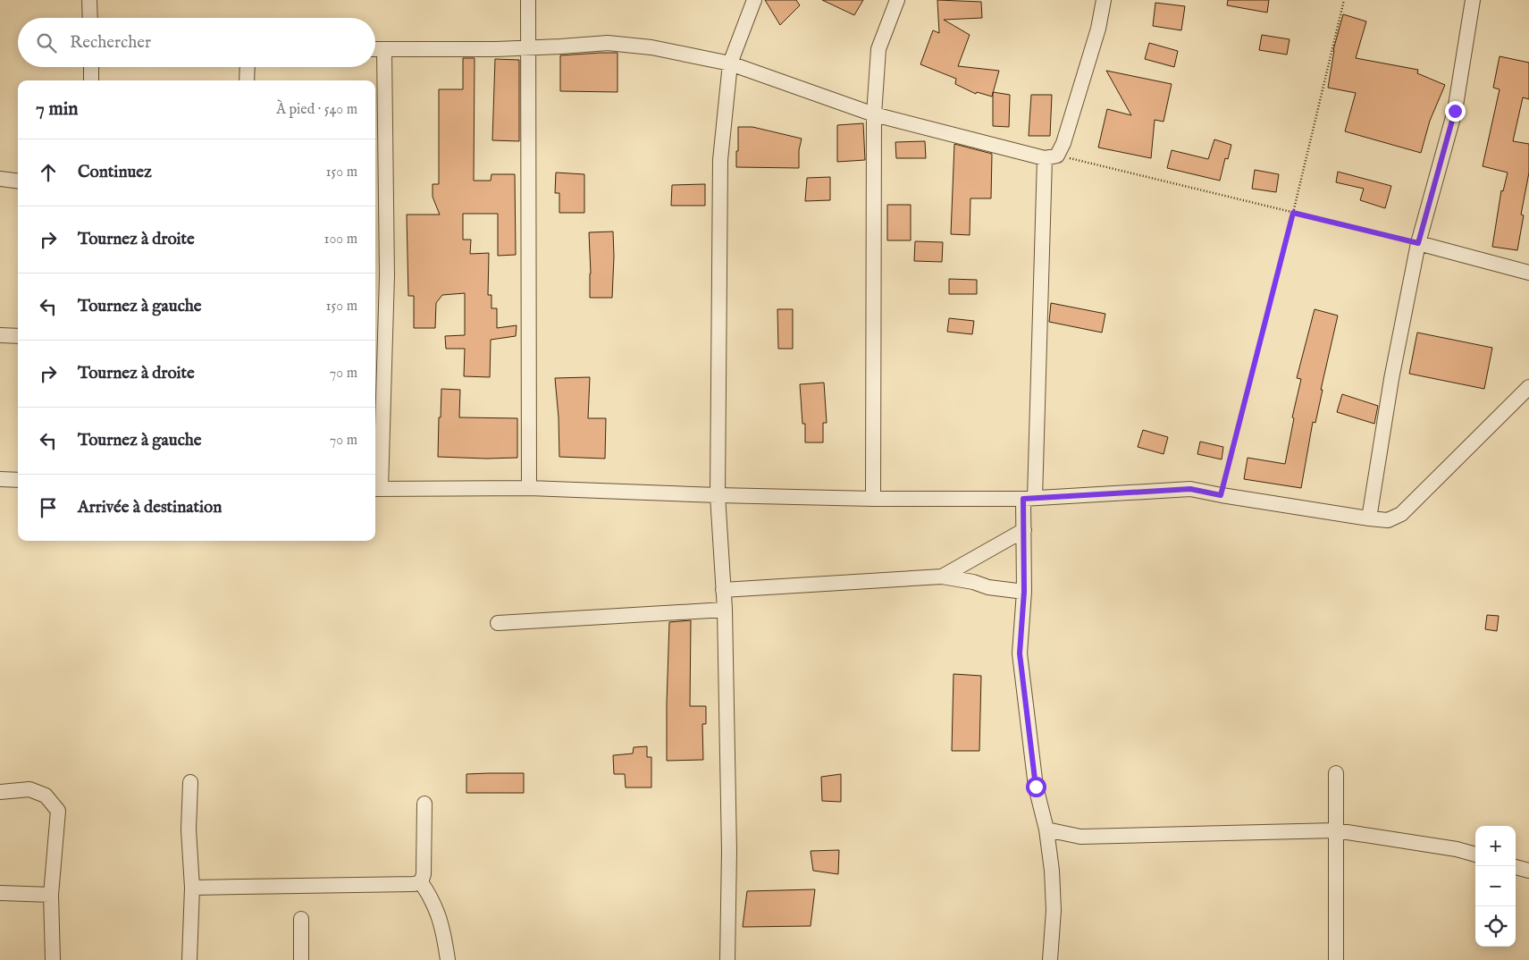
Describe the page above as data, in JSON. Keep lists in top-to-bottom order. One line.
{"page":{"search":"Rechercher","heading":["7 min","À pied · 540 m"],"list":[["Continuez","150 m"],["Tournez à droite","100 m"],["Tournez à gauche","150 m"],["Tournez à droite","70 m"],["Tournez à gauche","70 m"],"Arrivée à destination"],"map_buttons":["+","−"]}}
